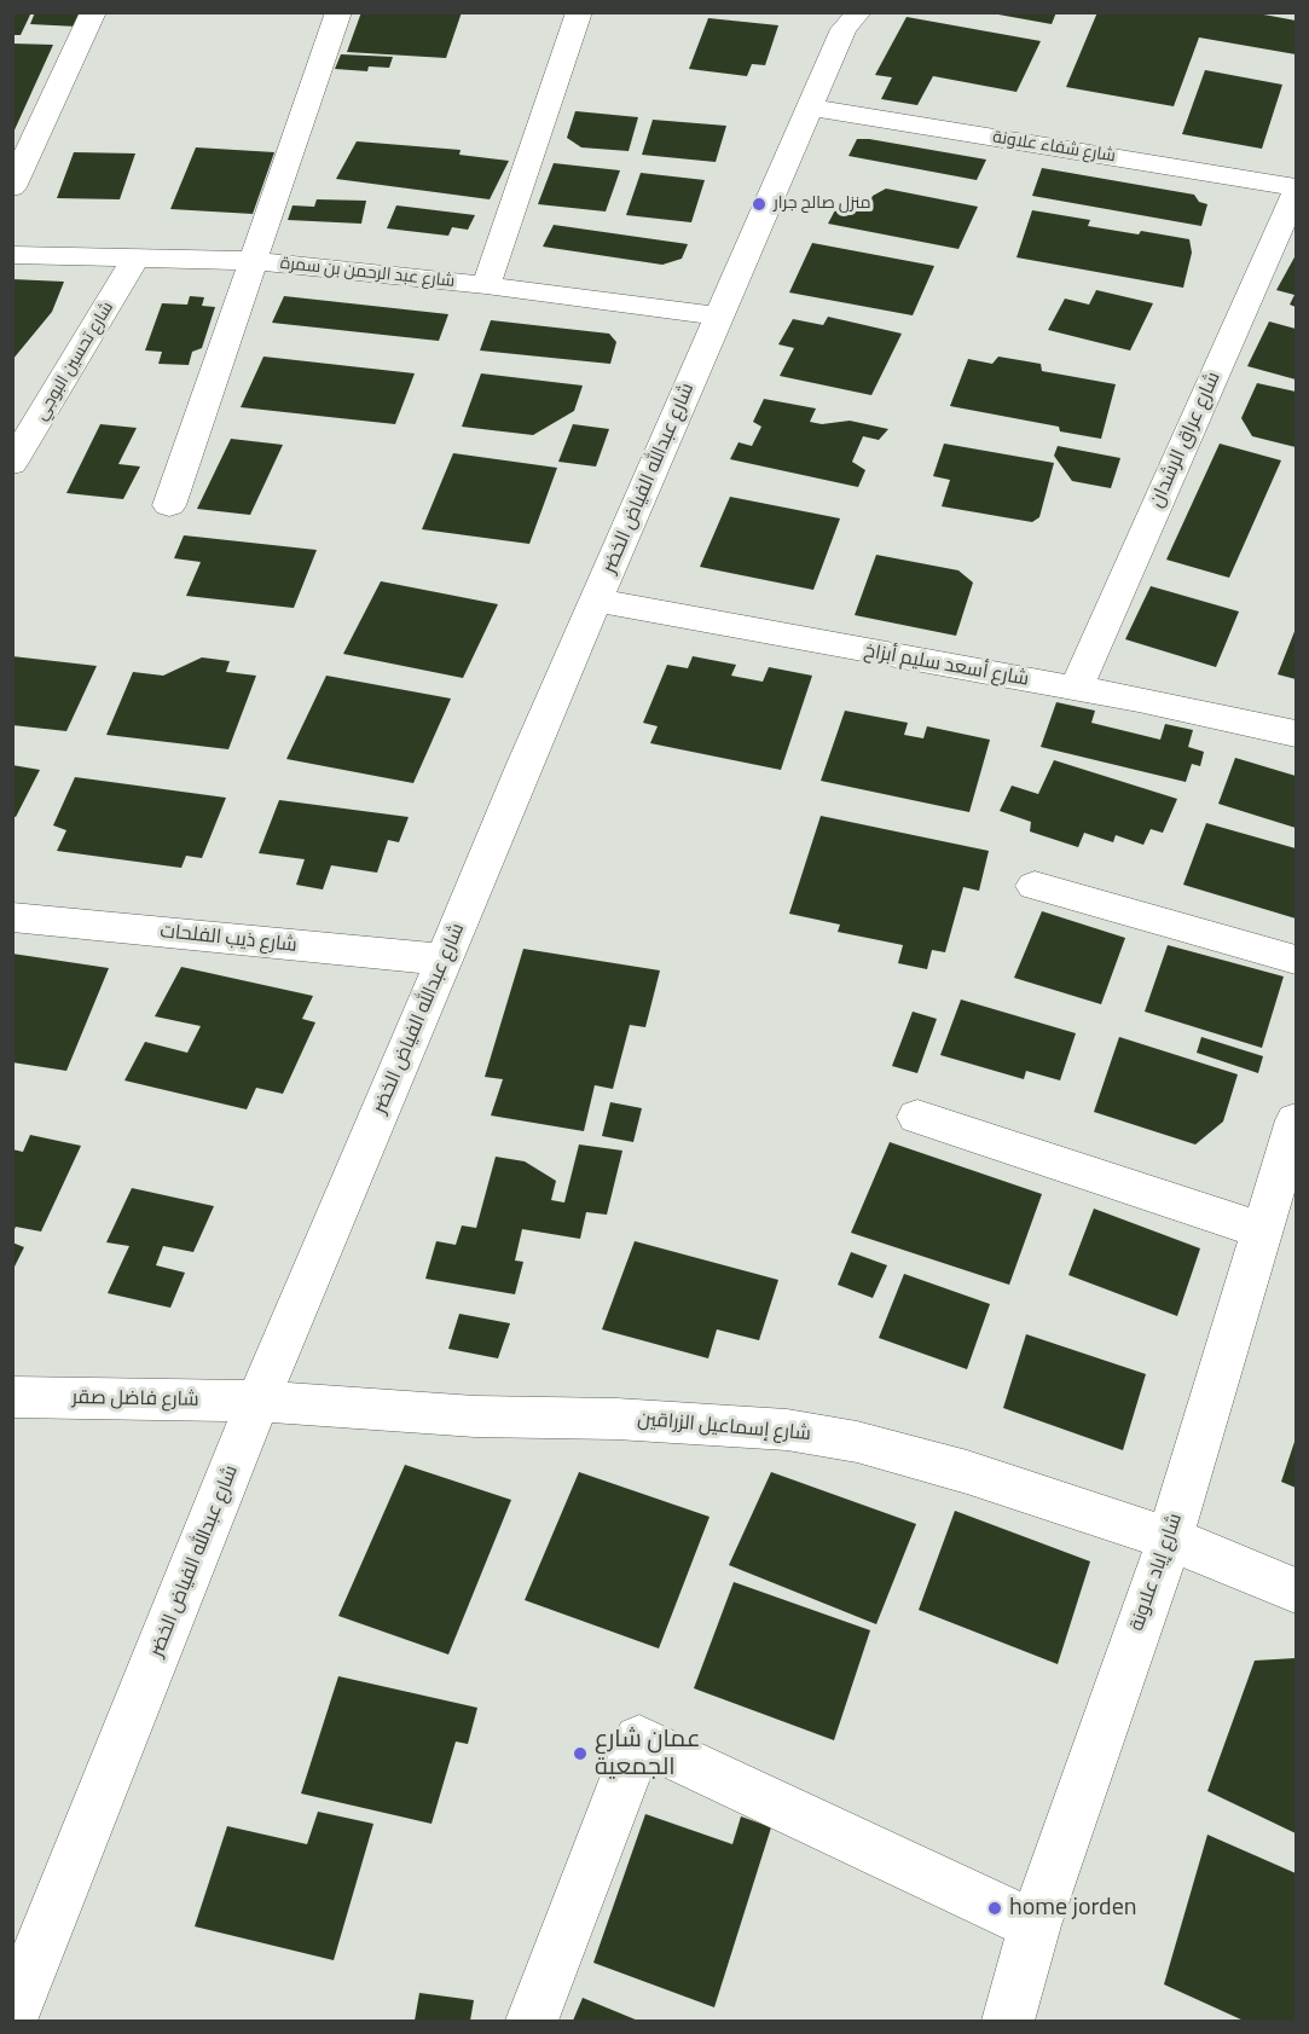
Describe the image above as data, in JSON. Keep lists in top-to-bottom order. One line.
{"streets":{"street":["شارع شفاء علاونة","شارع عبد الرحمن بن سمرة","شارع تحسين البوجي","شارع عراق الرشدان","شارع عبدالله الفياض الخضر","شارع أسعد سليم أبزاخ","شارع ذيب الفلحات","شارع فاضل صقر","شارع إسماعيل الزراقين","شارع إياد علاونة"]},"crossings":[["شارع شفاء علاونة","شارع عراق الرشدان"],["شارع شفاء علاونة","شارع عبدالله الفياض الخضر"],["شارع عبد الرحمن بن سمرة","شارع تحسين البوجي"],["شارع عبد الرحمن بن سمرة","شارع عبدالله الفياض الخضر"],["شارع عراق الرشدان","شارع أسعد سليم أبزاخ"],["شارع عبدالله الفياض الخضر","شارع أسعد سليم أبزاخ"],["شارع عبدالله الفياض الخضر","شارع ذيب الفلحات"],["شارع عبدالله الفياض الخضر","شارع فاضل صقر"],["شارع عبدالله الفياض الخضر","شارع إسماعيل الزراقين"],["شارع فاضل صقر","شارع إسماعيل الزراقين"],["شارع إسماعيل الزراقين","شارع إياد علاونة"]],"places":["منزل صالح جرار","عمان شارع الجمعية","home jorden"]}
